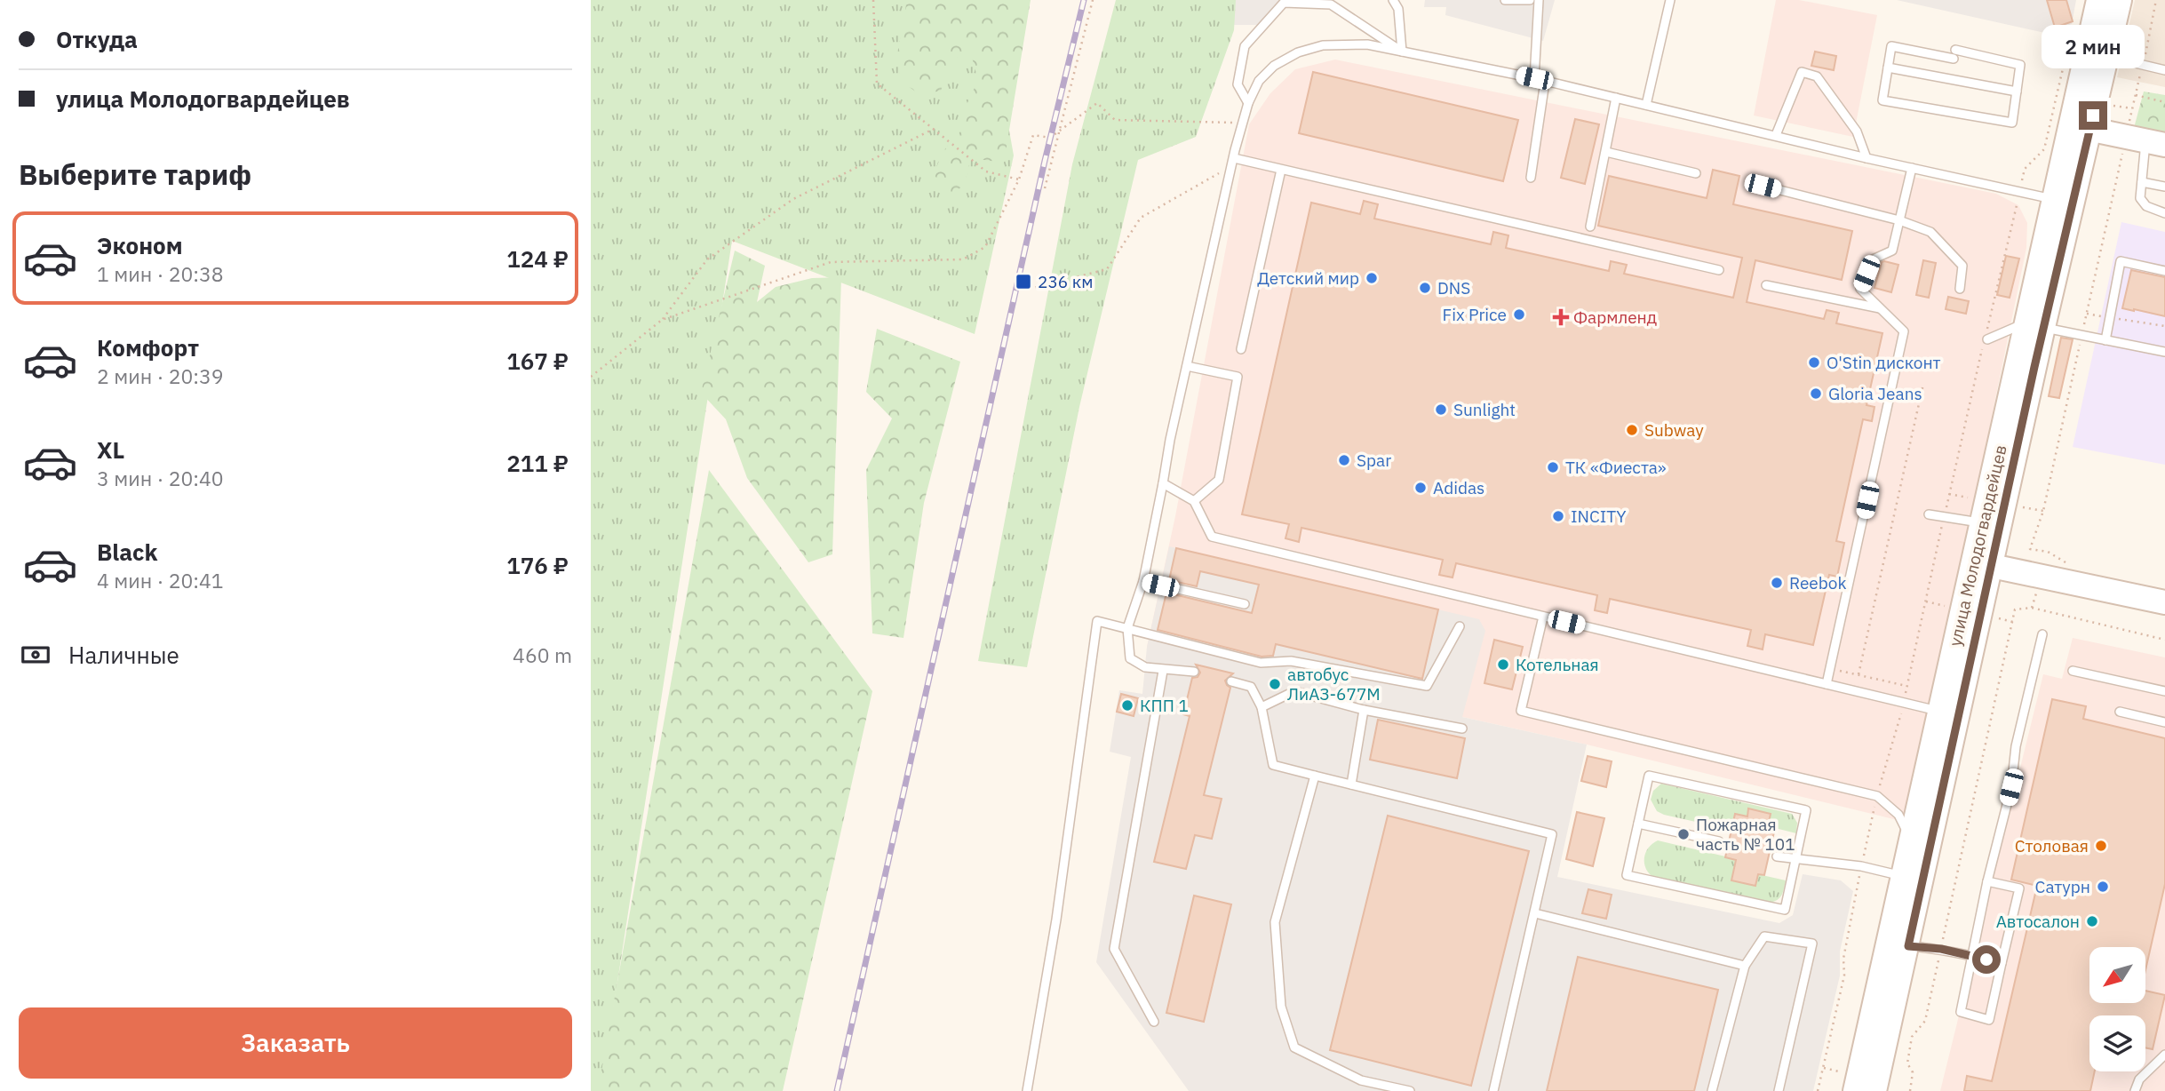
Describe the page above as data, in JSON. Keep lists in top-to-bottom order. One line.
{"streets":{"main road":["улица Молодогвардейцев"]},"places":{"other":["Детский мир","DNS","Fix Price","O'Stin дисконт","Gloria Jeans","Sunlight","Subway","Spar","ТК «Фиеста»","Adidas","INCITY","Reebok","Котельная","автобус ЛиАЗ-677М","КПП 1","Пожарная часть № 101","Столовая","Сатурн","Автосалон"],"transit":["236 км"],"health":["Фармленд"]},"north":"bottom left","page":{"banner":["Откуда","улица Молодогвардейцев"],"bubble":"2 мин","heading":"Выберите тариф","list":[{"name":"Эконом","note":"1 мин · 20:38","value":"124 ₽"},{"name":"Комфорт","note":"2 мин · 20:39","value":"167 ₽"},{"name":"XL","note":"3 мин · 20:40","value":"211 ₽"},{"name":"Black","note":"4 мин · 20:41","value":"176 ₽"}],"pay":["Наличные","460 m"],"buttons":"Заказать"}}
